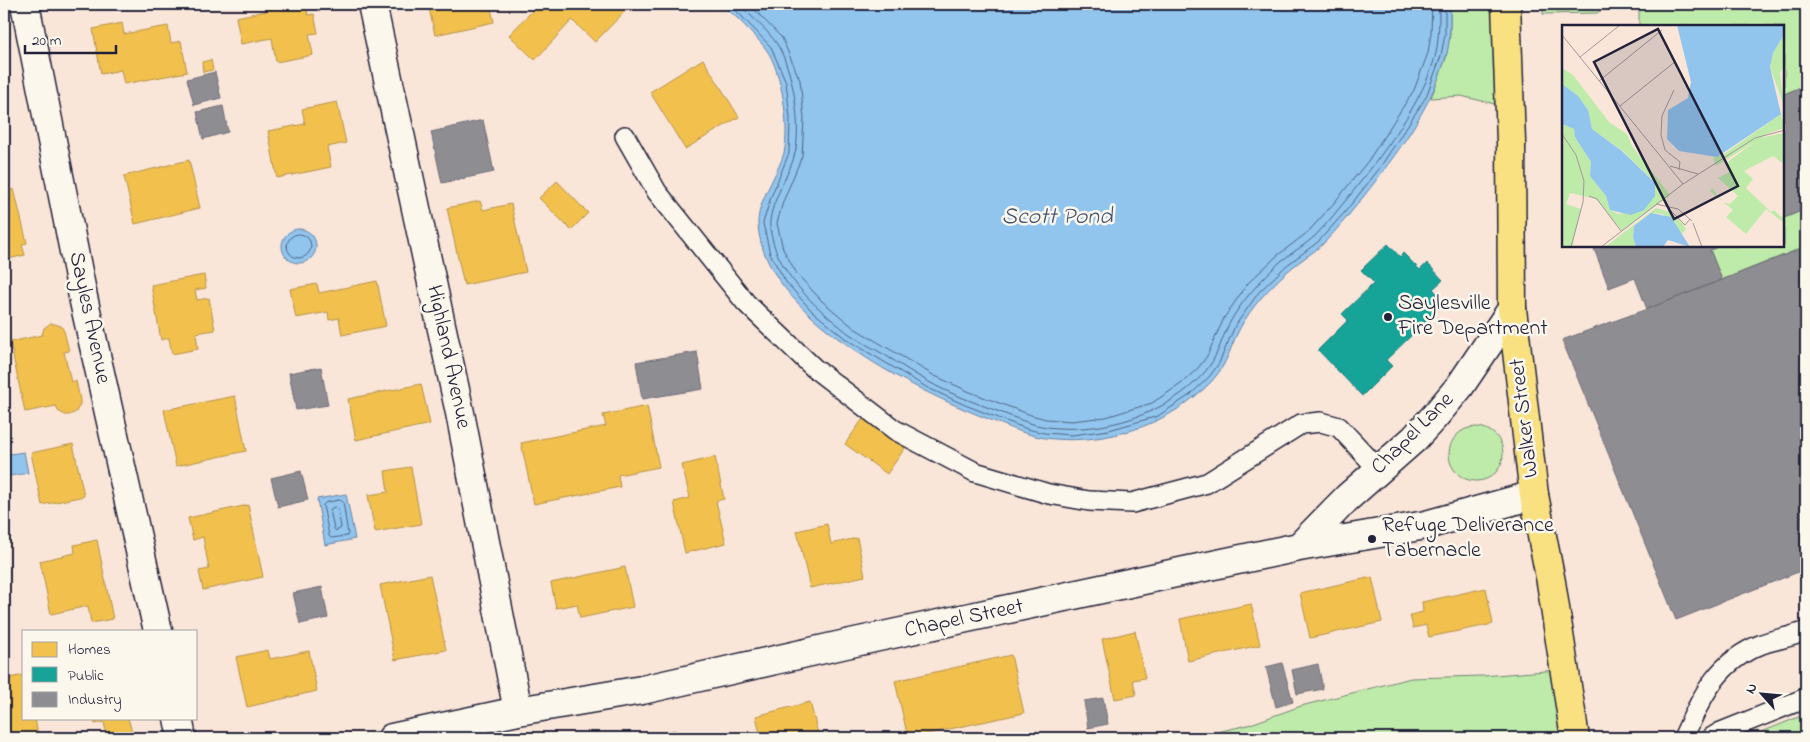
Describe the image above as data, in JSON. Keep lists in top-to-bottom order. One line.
{"streets":{"main road":["Walker Street"],"street":["Sayles Avenue","Highland Avenue","Chapel Lane","Chapel Street"]},"crossings":[["Highland Avenue","Chapel Street"],["Walker Street","Chapel Lane"],["Walker Street","Chapel Street"],["Chapel Lane","Chapel Street"]],"water":["Scott Pond"],"places":["Saylesville Fire Department","Refuge Deliverance Tabernacle"],"legend":["Homes","Public","Industry"],"scale_bar":"20 m","north":"top left"}
